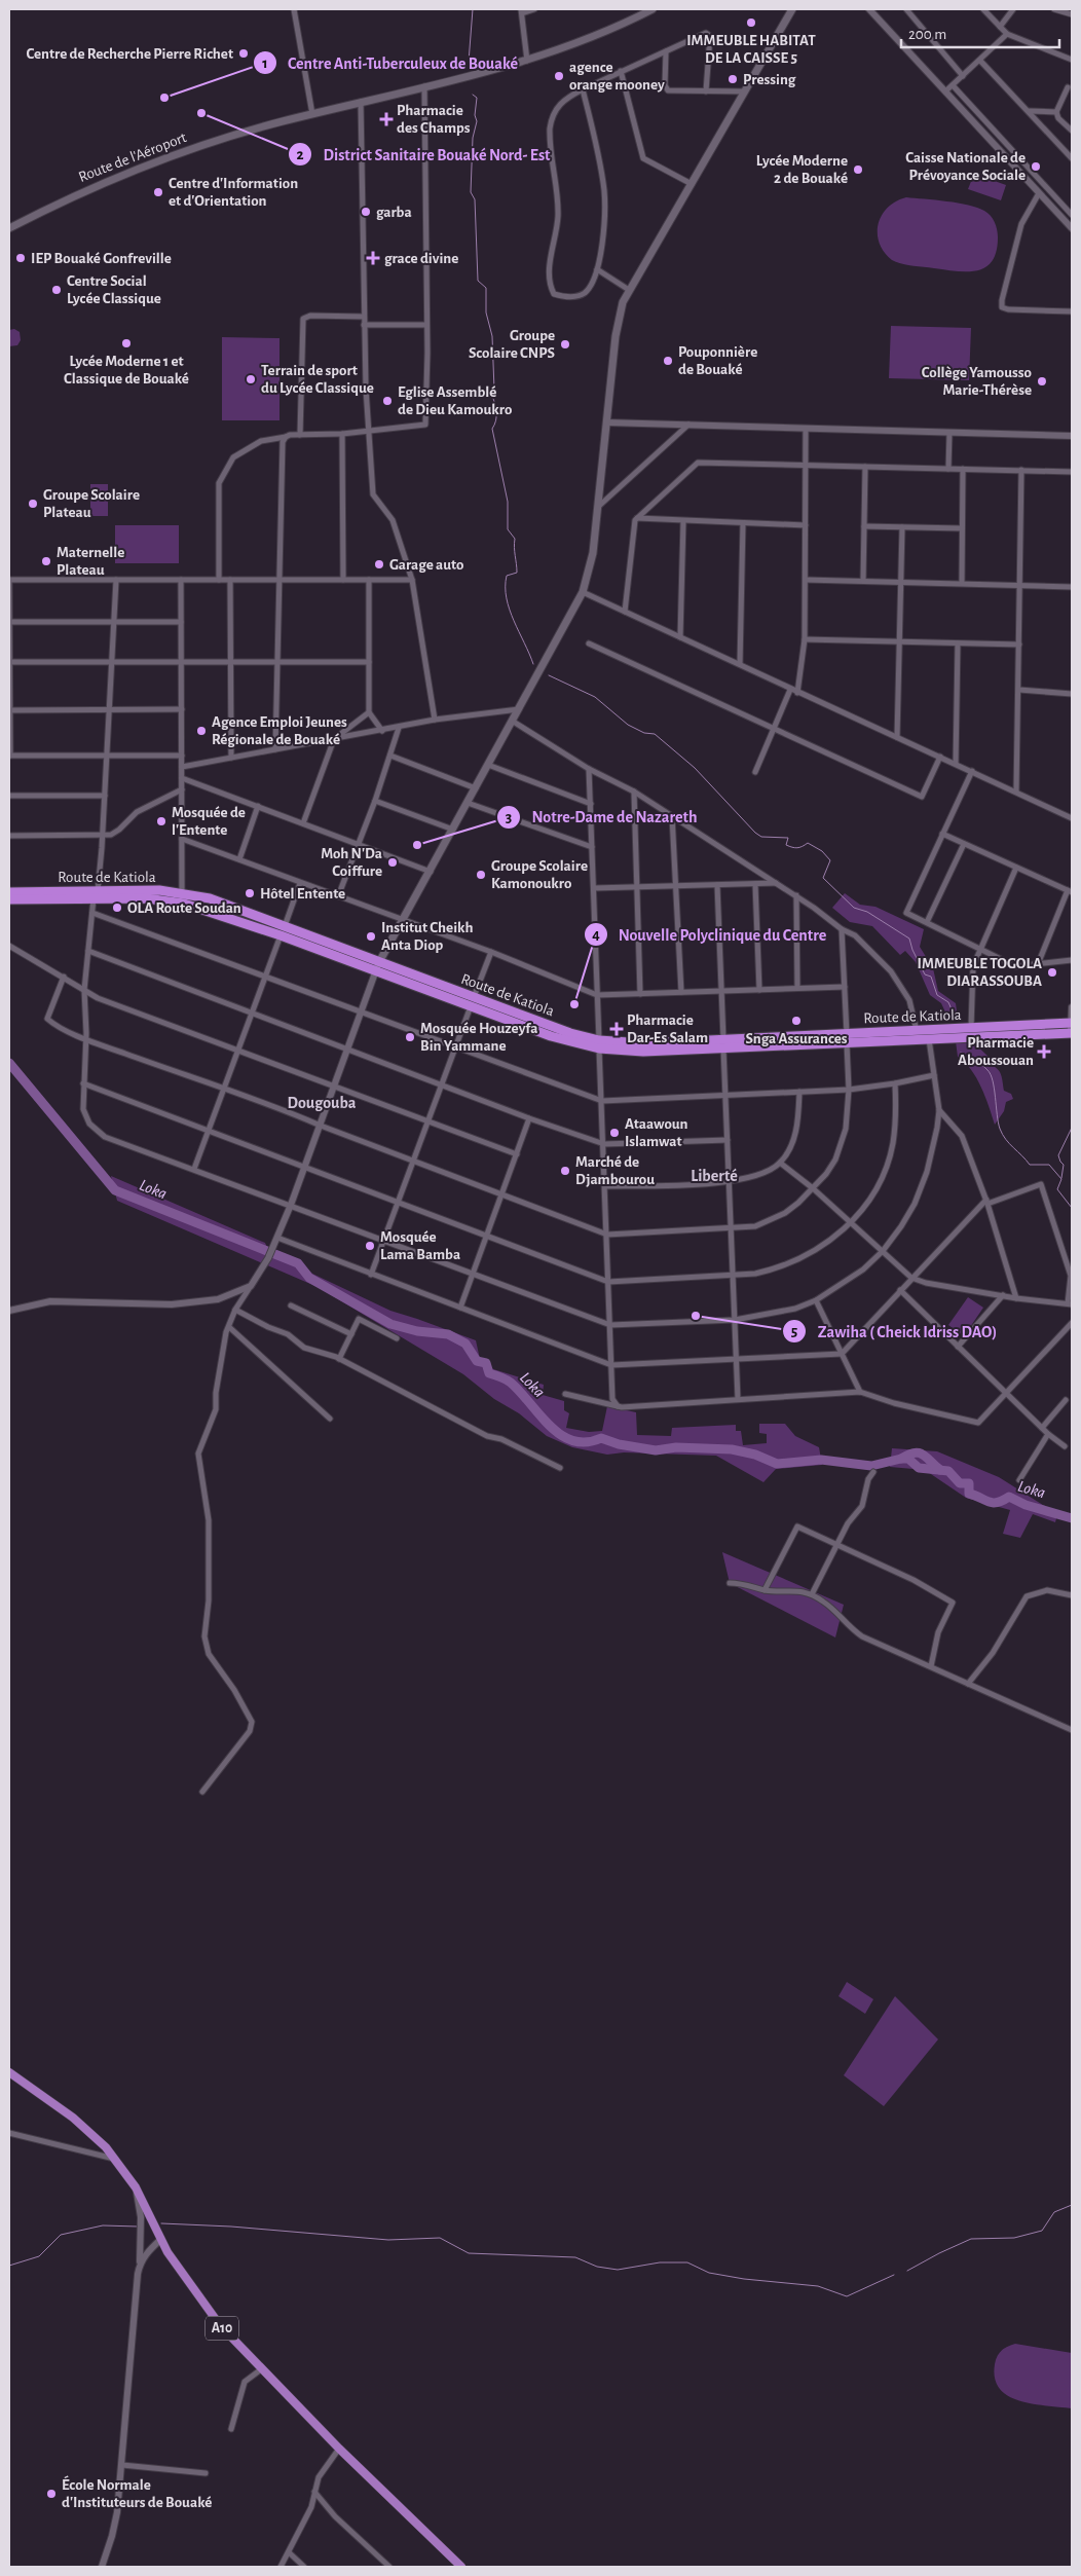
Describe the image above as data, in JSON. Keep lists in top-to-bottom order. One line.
{"streets":{"highway":["Route de Katiola"],"main road":["Route de l'Aéroport","A10"]},"districts":["Dougouba","Liberté"],"water":["Loka"],"places":{"other":["IMMEUBLE HABITAT DE LA CAISSE 5","Centre de Recherche Pierre Richet","agence orange mooney","Pressing","Centre Anti-Tuberculeux de Bouaké","District Sanitaire Bouaké Nord- Est","Caisse Nationale de Prévoyance Sociale","Lycée Moderne 2 de Bouaké","Centre d'Information et d'Orientation","garba","IEP Bouaké Gonfreville","Centre Social Lycée Classique","Lycée Moderne 1 et Classique de Bouaké","Groupe Scolaire CNPS","Pouponnière de Bouaké","Terrain de sport du Lycée Classique","Collège Yamousso Marie-Thérèse","Eglise Assemblé de Dieu Kamoukro","Groupe Scolaire Plateau","Maternelle Plateau","Garage auto","Agence Emploi Jeunes Régionale de Bouaké","Mosquée de l'Entente","Notre-Dame de Nazareth","Moh N'Da Coiffure","Groupe Scolaire Kamonoukro","Hôtel Entente","OLA Route Soudan","Institut Cheikh Anta Diop","IMMEUBLE TOGOLA DIARASSOUBA","Nouvelle Polyclinique du Centre","Snga Assurances","Mosquée Houzeyfa Bin Yammane","Ataawoun Islamwat","Marché de Djambourou","Mosquée Lama Bamba","Zawiha ( Cheick Idriss DAO)","École Normale d'Instituteurs de Bouaké"],"health":["Pharmacie des Champs","grace divine","Pharmacie Dar-Es Salam","Pharmacie Aboussouan"]},"scale_bar":"200 m"}
